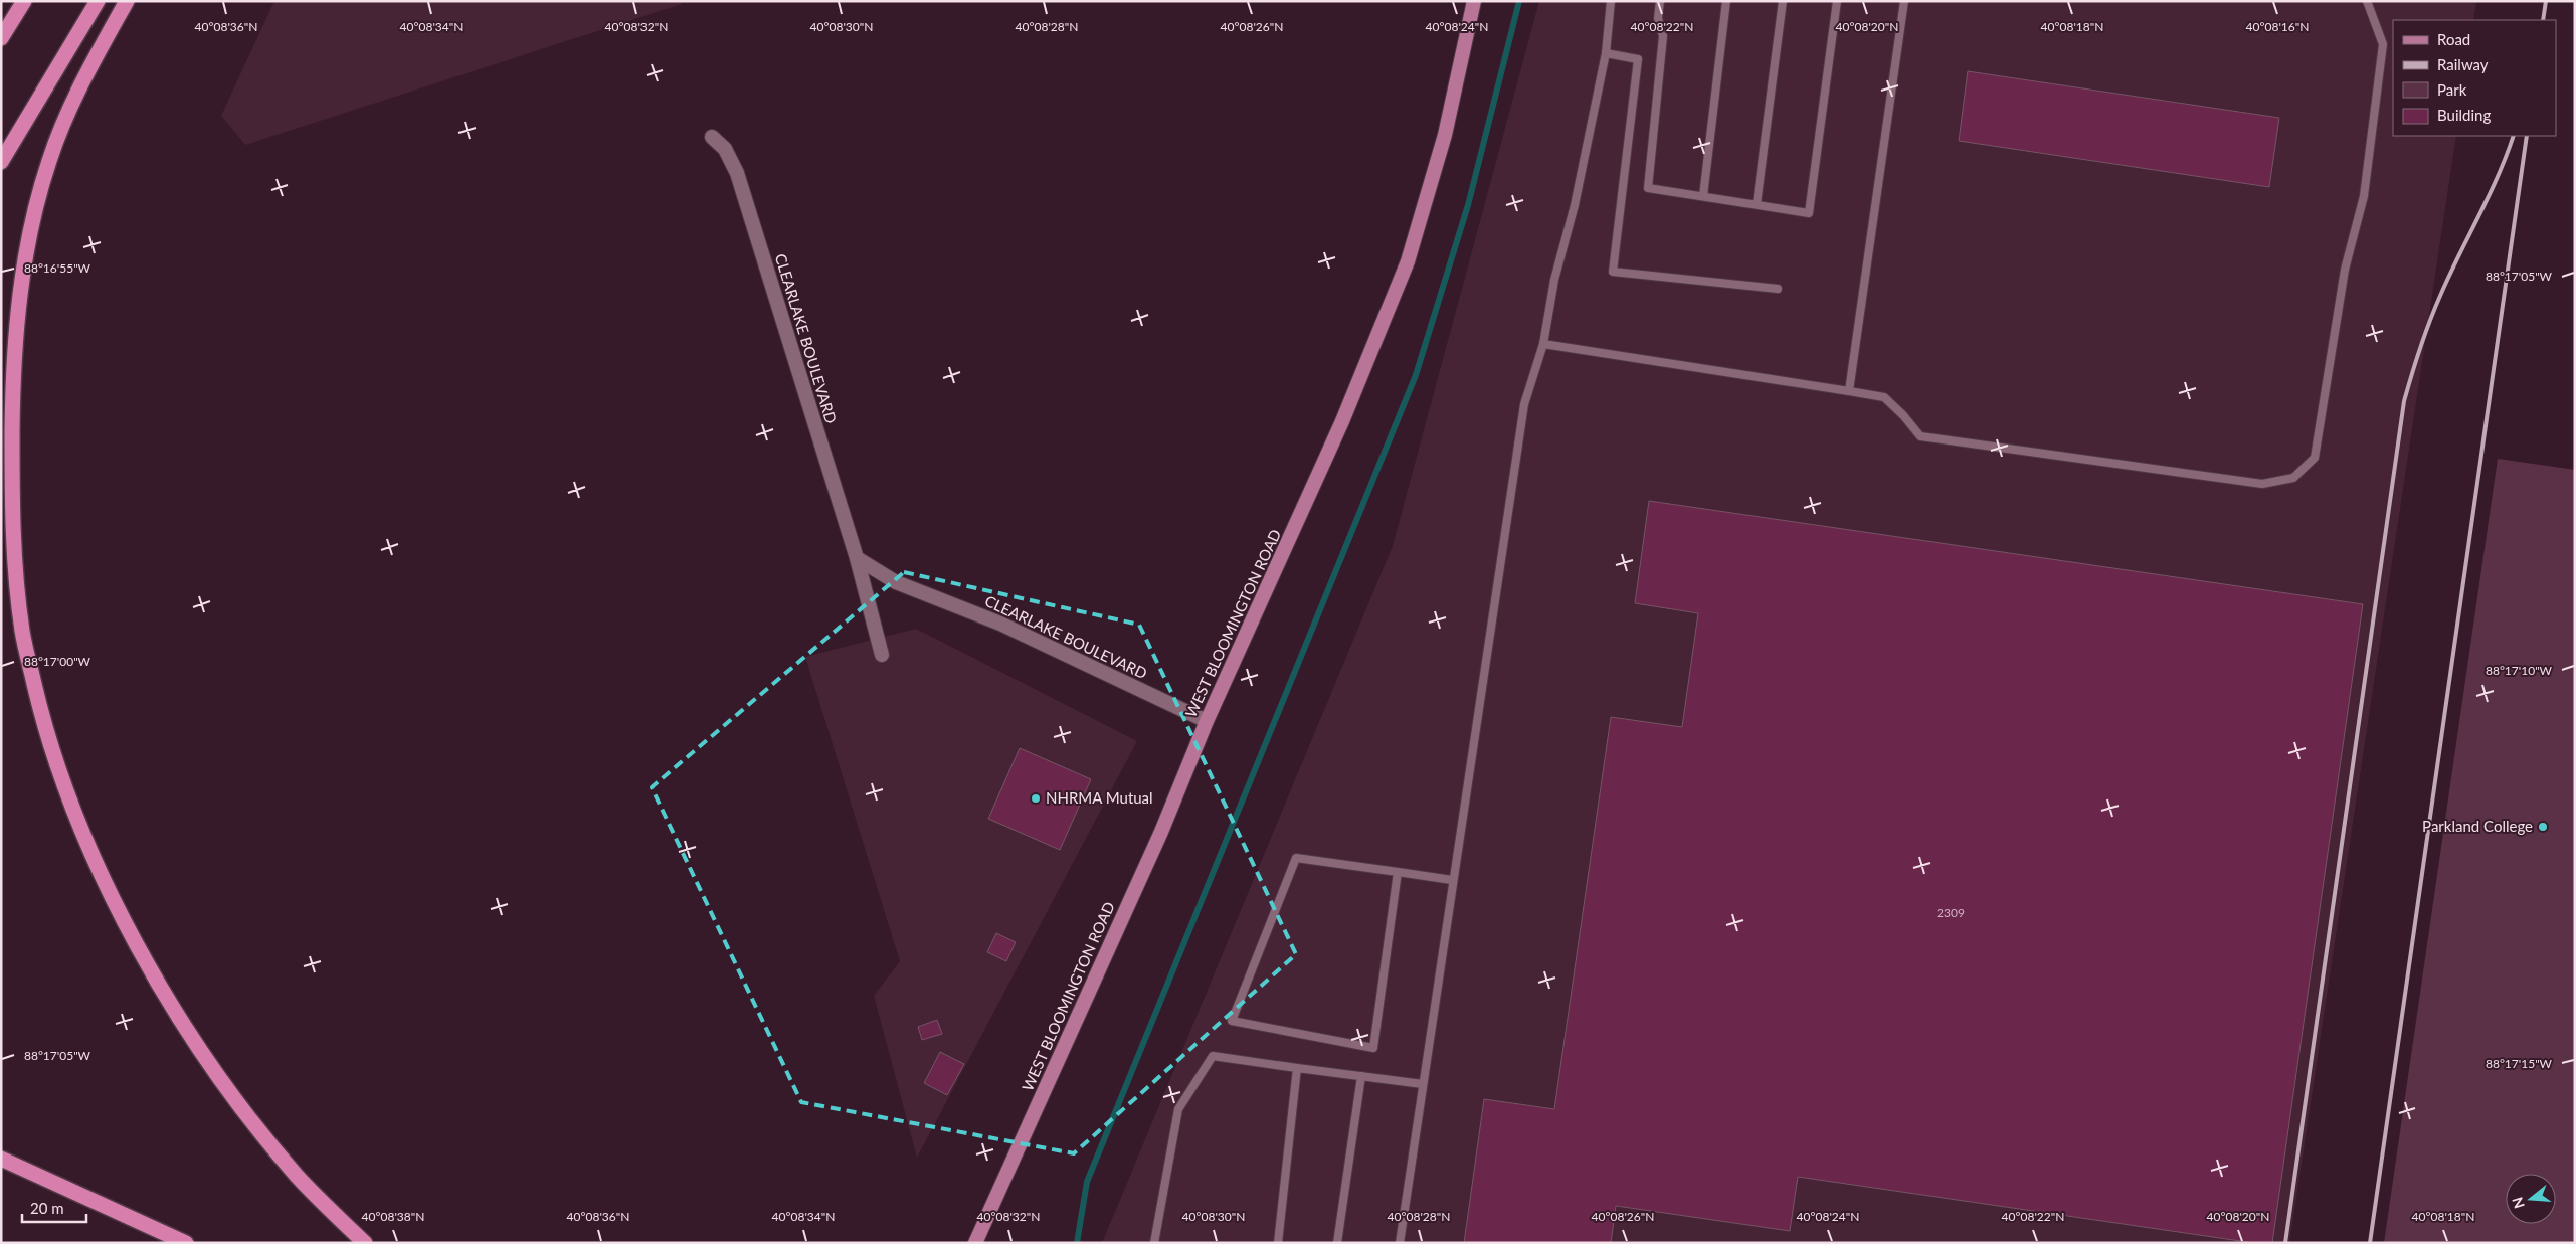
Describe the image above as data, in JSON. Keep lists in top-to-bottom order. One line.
{"streets":{"main road":["WEST BLOOMINGTON ROAD"],"street":["CLEARLAKE BOULEVARD"]},"crossings":[["CLEARLAKE BOULEVARD","WEST BLOOMINGTON ROAD"]],"places":["NHRMA Mutual","Parkland College"],"house_numbers":["2309"],"legend":["Road","Railway","Park","Building"],"scale_bar":"20 m","north":"left","coordinates":["40°08'36\"N","40°08'34\"N","40°08'32\"N","40°08'30\"N","40°08'28\"N","40°08'26\"N","40°08'24\"N","40°08'22\"N","40°08'20\"N","40°08'18\"N","40°08'16\"N","88°16'55\"W","88°17'05\"W","88°17'00\"W","88°17'10\"W","88°17'15\"W","40°08'38\"N"]}
